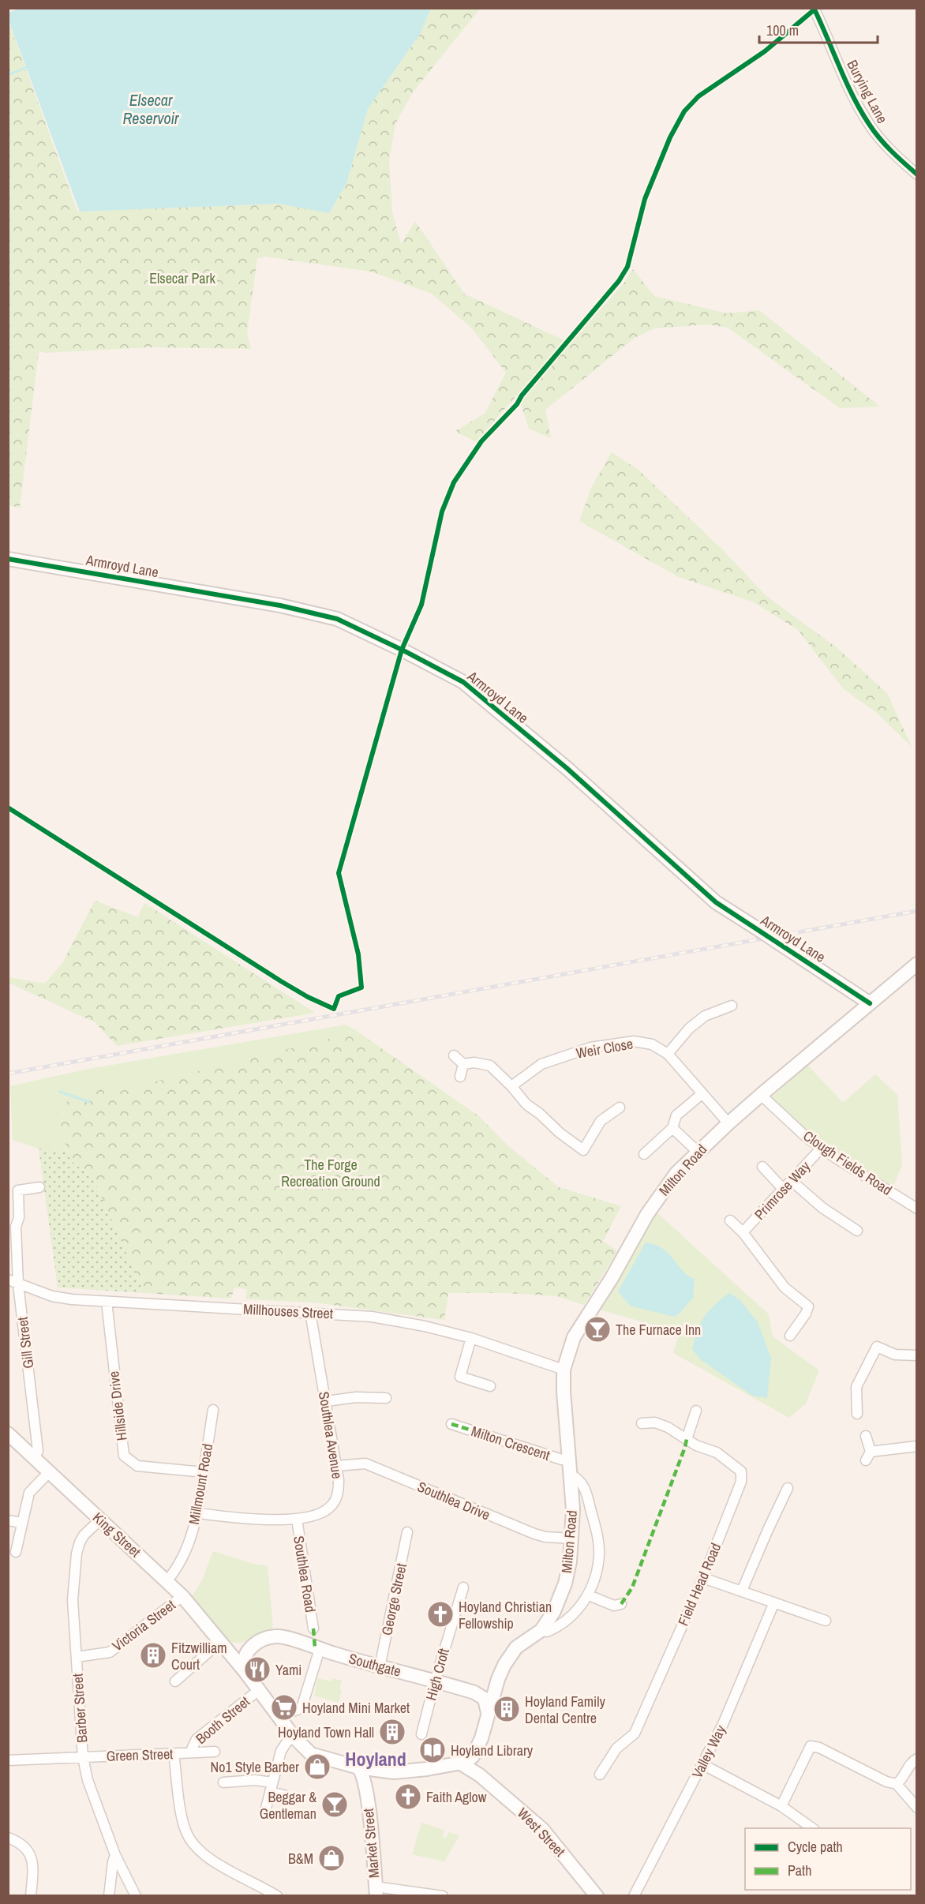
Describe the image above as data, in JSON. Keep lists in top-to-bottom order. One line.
{"streets":{"street":["Burying Lane","Armroyd Lane","Weir Close","Clough Fields Road","Milton Road","Primrose Way","Millhouses Street","Gill Street","Hillside Drive","Southlea Avenue","Milton Crescent","Millmount Road","Southlea Drive","King Street","Southlea Road","Field Head Road","George Street","Victoria Street","Southgate","High Croft","Barber Street","Booth Street","Valley Way","Green Street","West Street","Market Street"]},"crossings":[["Armroyd Lane","Milton Road"],["Weir Close","Milton Road"],["Clough Fields Road","Milton Road"],["Clough Fields Road","Primrose Way"],["Milton Road","Millhouses Street"],["Milton Road","Milton Crescent"],["Milton Road","Southlea Drive"],["Milton Road","Southgate"],["Millhouses Street","Gill Street"],["Millhouses Street","Hillside Drive"],["Millhouses Street","Southlea Avenue"],["Gill Street","King Street"],["Hillside Drive","Millmount Road"],["Southlea Avenue","Millmount Road"],["Southlea Avenue","Southlea Drive"],["Southlea Avenue","Southlea Road"],["Millmount Road","King Street"],["King Street","Victoria Street"],["King Street","Barber Street"],["King Street","Booth Street"],["King Street","Market Street"],["George Street","Southgate"],["Victoria Street","Barber Street"],["Southgate","High Croft"],["Barber Street","Green Street"],["Booth Street","Green Street"]],"districts":["Hoyland"],"water":["Elsecar Reservoir"],"parks":["Elsecar Park","The Forge Recreation Ground"],"places":{"bar":["The Furnace Inn","Beggar & Gentleman"],"church":["Hoyland Christian Fellowship","Faith Aglow"],"building":["Fitzwilliam Court","Hoyland Family Dental Centre","Hoyland Town Hall"],"restaurant":["Yami"],"supermarket":["Hoyland Mini Market"],"library":["Hoyland Library"],"shop":["No1 Style Barber","B&M"]},"legend":["Cycle path","Path"],"scale_bar":"100 m"}
